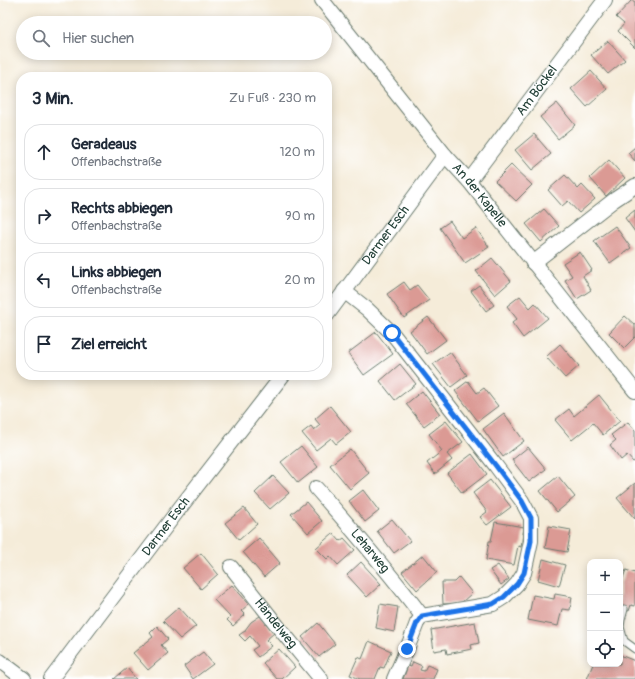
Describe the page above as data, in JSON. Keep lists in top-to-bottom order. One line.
{"streets":{"street":["Am Böckel","An der Kapelle","Darmer Esch","Leharweg","Händelweg"]},"crossings":[["Am Böckel","An der Kapelle"],["An der Kapelle","Darmer Esch"]],"page":{"search":"Hier suchen","heading":["3 Min.","Zu Fuß · 230 m"],"list":[["Geradeaus","Offenbachstraße","120 m"],["Rechts abbiegen","Offenbachstraße","90 m"],["Links abbiegen","Offenbachstraße","20 m"],"Ziel erreicht"],"map_buttons":["+","−"]}}
